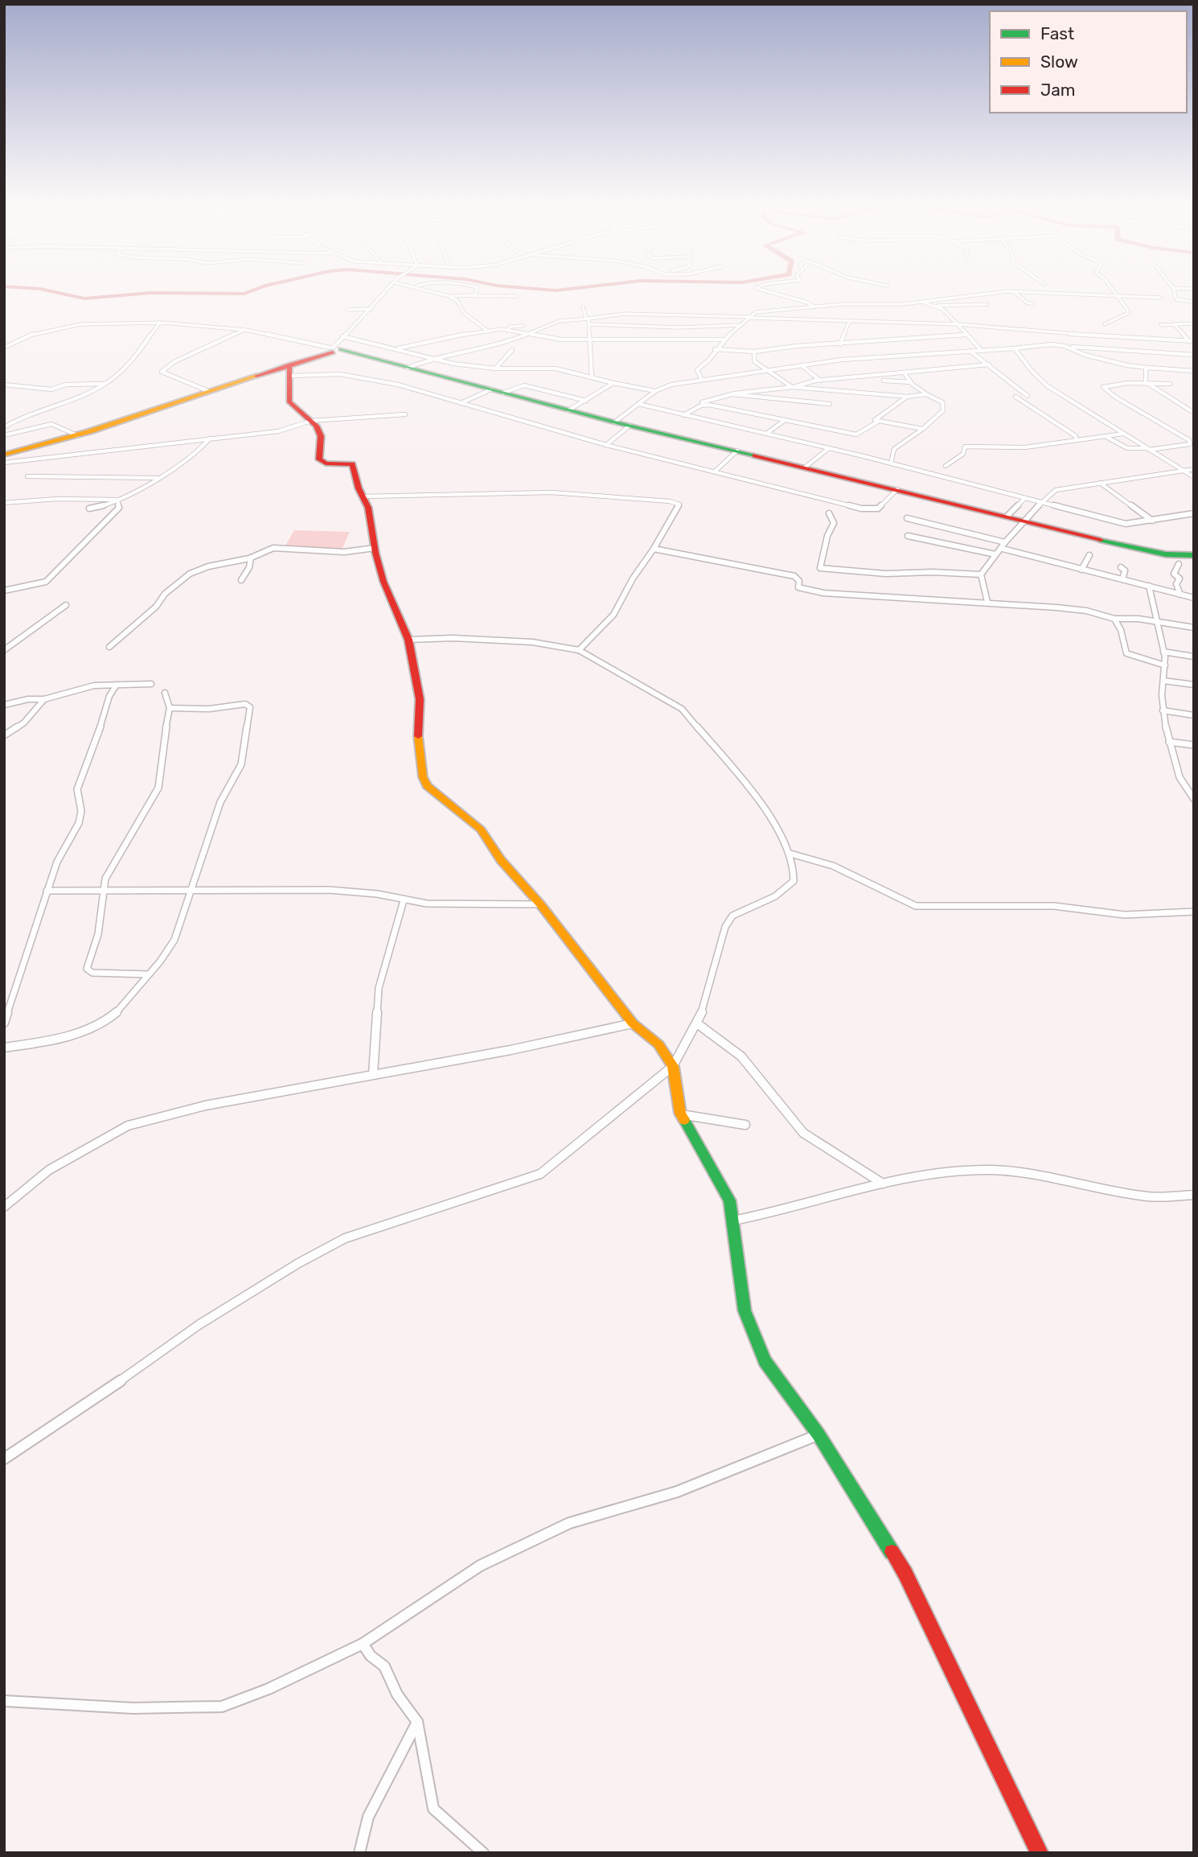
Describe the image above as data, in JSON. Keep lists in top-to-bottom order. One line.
{"legend":["Fast","Slow","Jam"]}
